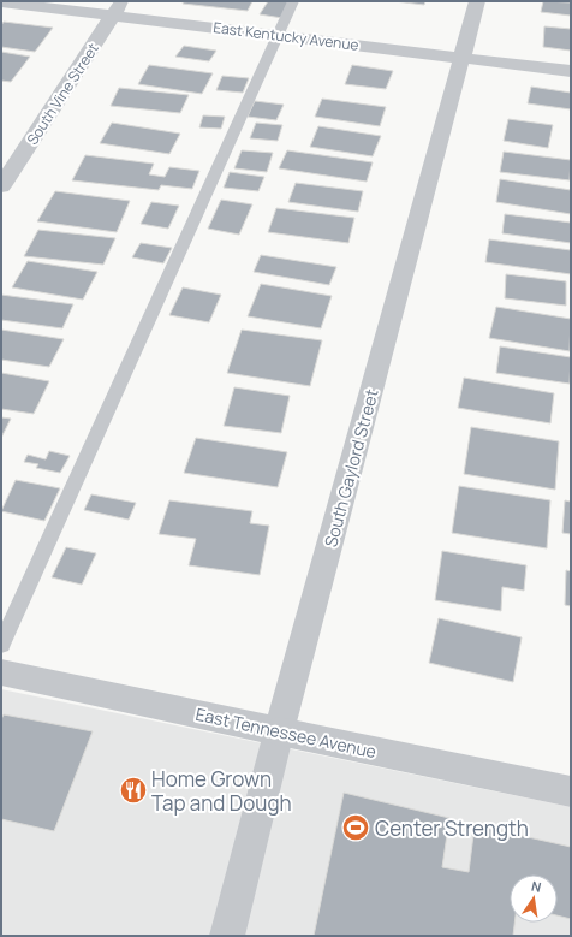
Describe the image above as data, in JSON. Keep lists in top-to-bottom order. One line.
{"streets":{"street":["East Kentucky Avenue","South Vine Street","South Gaylord Street","East Tennessee Avenue"]},"crossings":[["East Kentucky Avenue","South Vine Street"],["East Kentucky Avenue","South Gaylord Street"],["South Gaylord Street","East Tennessee Avenue"]],"places":{"restaurant":["Home Grown Tap and Dough"],"sports":["Center Strength"]},"north":"top"}
